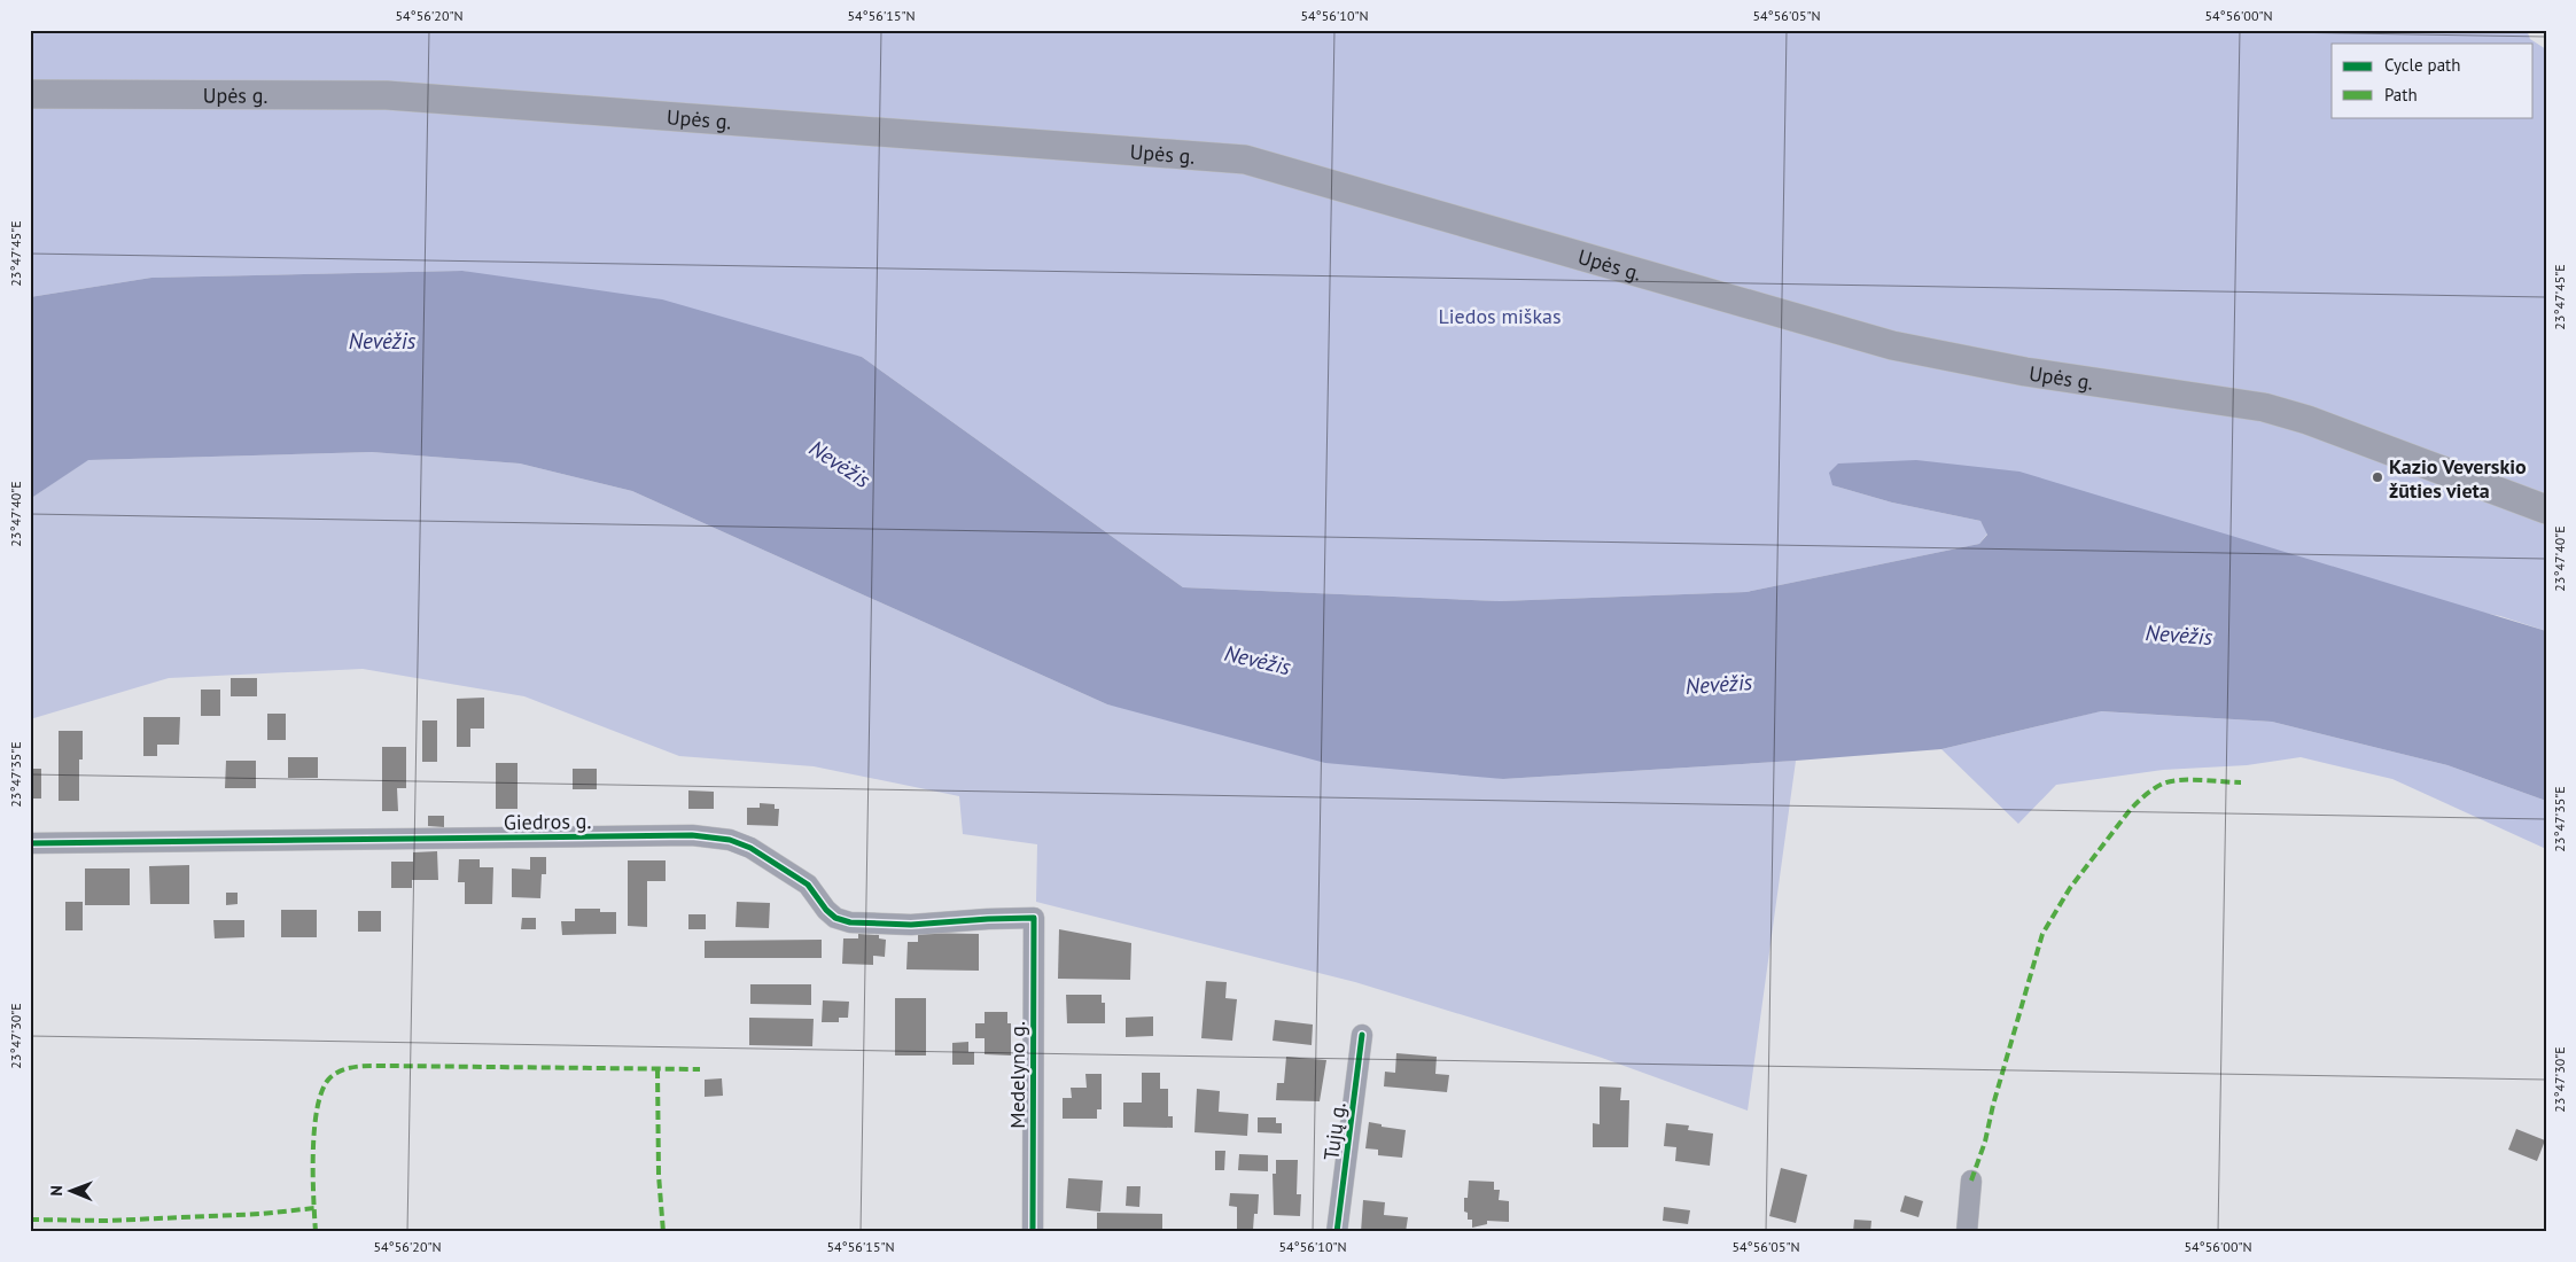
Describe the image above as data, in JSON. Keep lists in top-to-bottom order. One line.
{"streets":{"main road":["Upės g."],"street":["Giedros g.","Medelyno g.","Tujų g."]},"crossings":[["Giedros g.","Medelyno g."]],"water":["Nevėžis"],"parks":["Liedos miškas"],"places":["Kazio Veverskio žūties vieta"],"legend":["Cycle path","Path"],"north":"left","coordinates":["54°56'20\"N","54°56'15\"N","54°56'10\"N","54°56'05\"N","54°56'00\"N","23°47'45\"E","23°47'40\"E","23°47'35\"E","23°47'30\"E"]}
